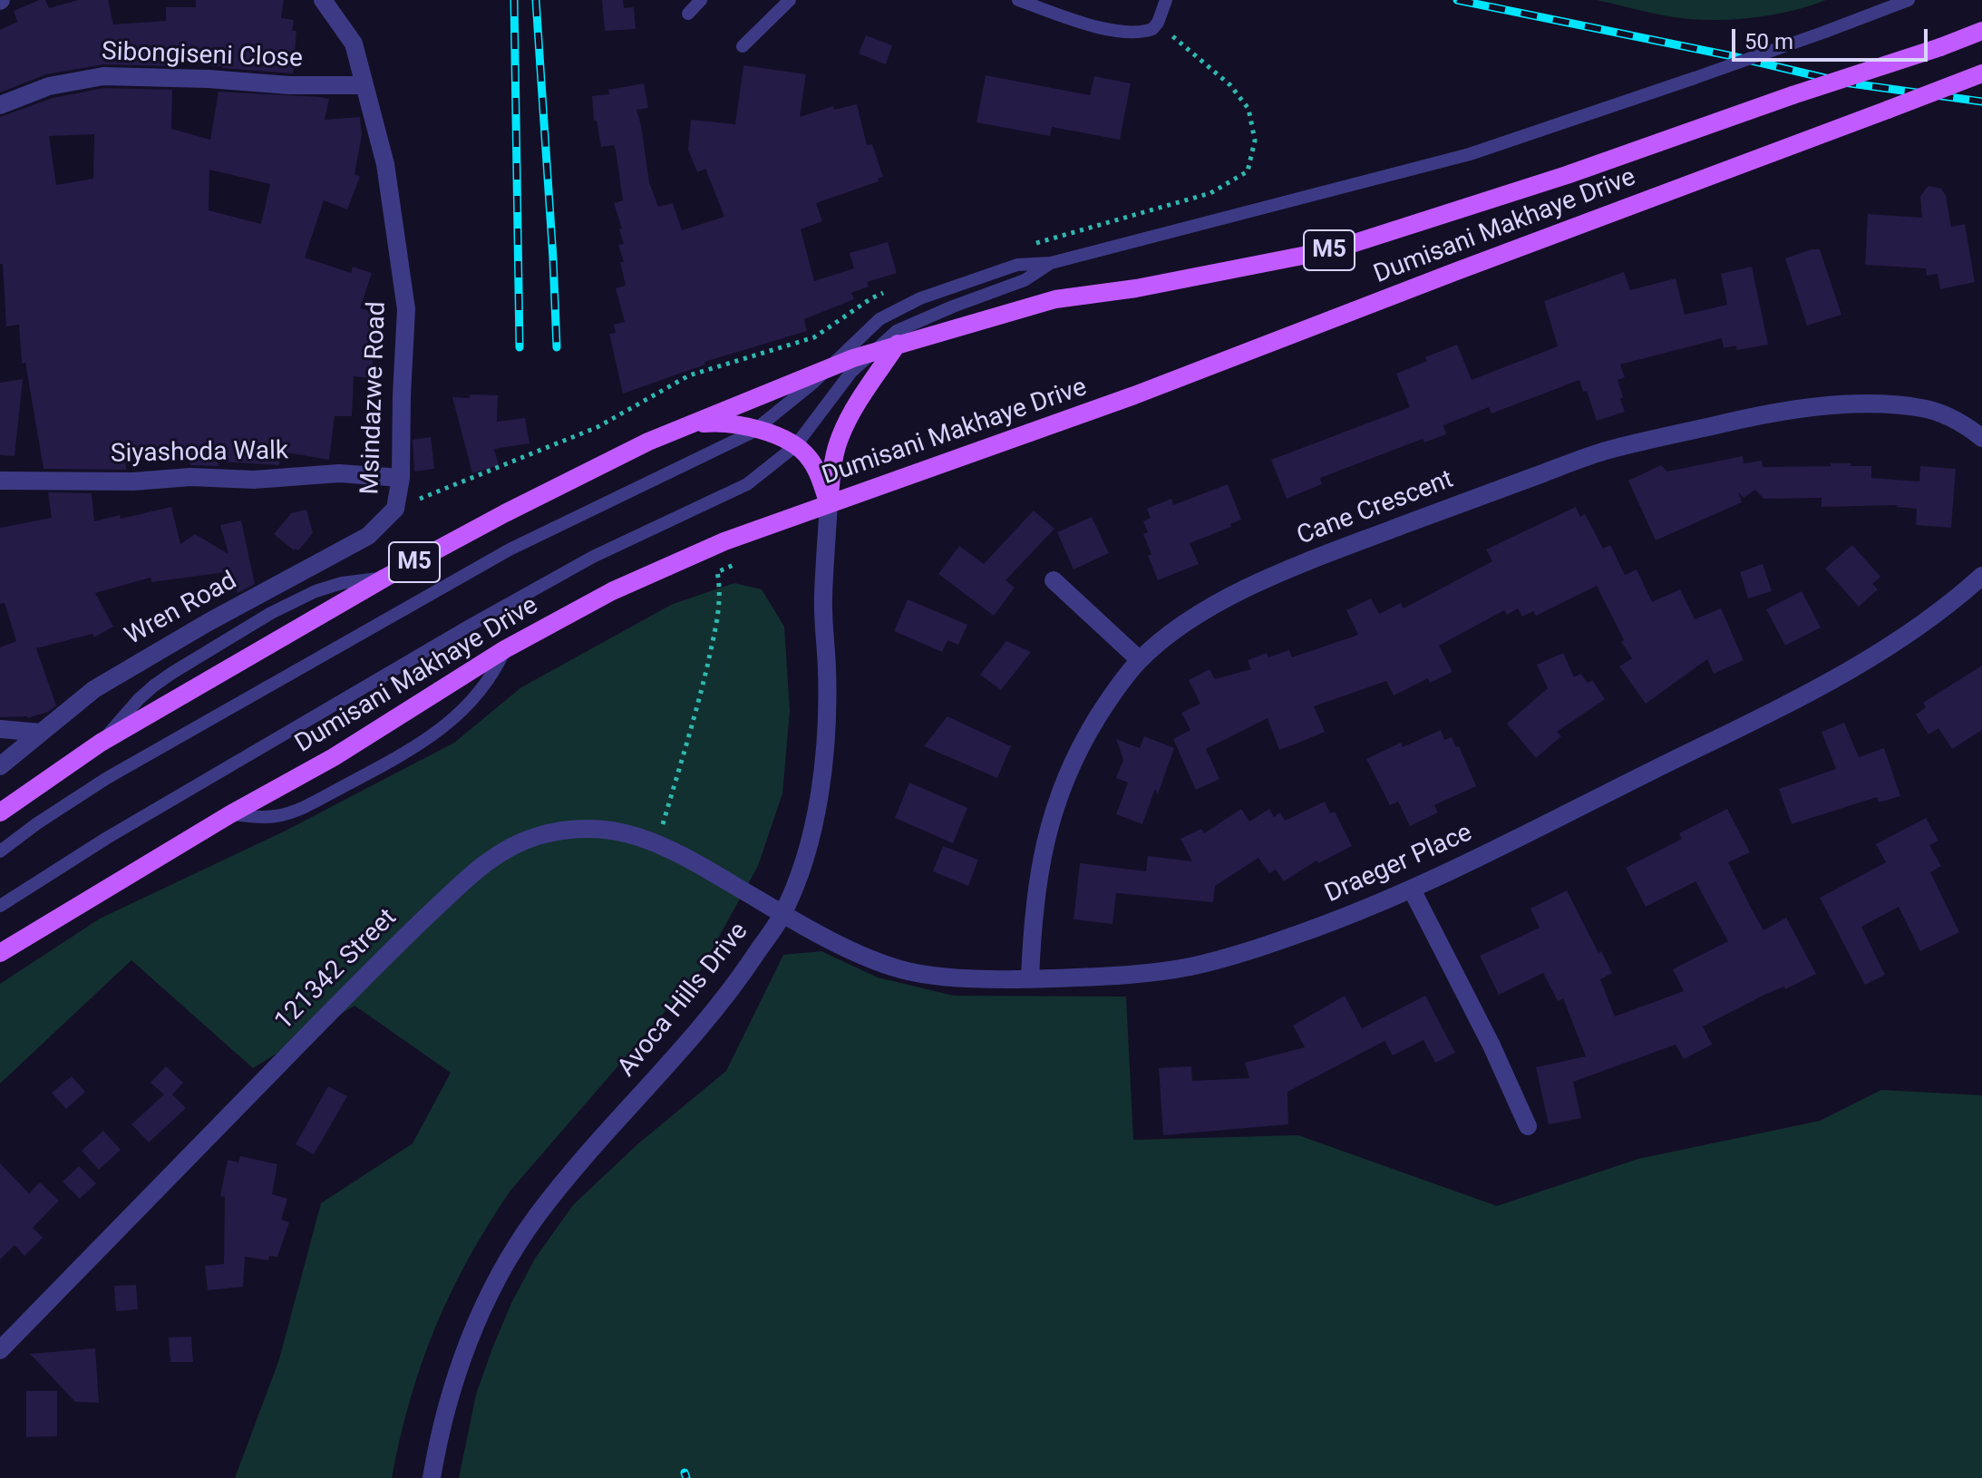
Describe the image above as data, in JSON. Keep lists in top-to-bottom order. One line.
{"streets":{"main road":["Dumisani Makhaye Drive","M5"],"street":["Sibongiseni Close","Msindazwe Road","Siyashoda Walk","Cane Crescent","Wren Road","Draeger Place","121342 Street","Avoca Hills Drive"]},"crossings":[["Sibongiseni Close","Msindazwe Road"],["Dumisani Makhaye Drive","Avoca Hills Drive"],["Msindazwe Road","Siyashoda Walk"],["Msindazwe Road","Wren Road"],["Cane Crescent","Draeger Place"],["Draeger Place","121342 Street"],["Draeger Place","Avoca Hills Drive"],["121342 Street","Avoca Hills Drive"]],"scale_bar":"50 m"}
